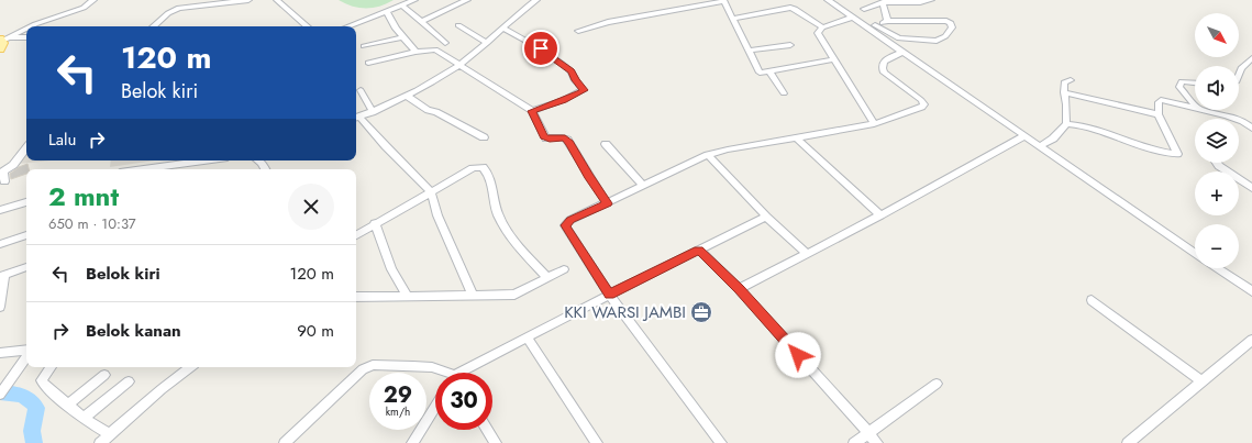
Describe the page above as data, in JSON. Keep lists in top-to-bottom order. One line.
{"places":{"office":["KKI WARSI JAMBI"]},"north":"bottom right","page":{"map_buttons":["+","−"],"turn":["120 m","Belok kiri"],"then":"Lalu","heading":["2 mnt","650 m · 10:37"],"list":[{"name":"Belok kiri","value":"120 m"},{"name":"Belok kanan","value":"90 m"}],"speed":"29 km/h","limit":"30"}}
